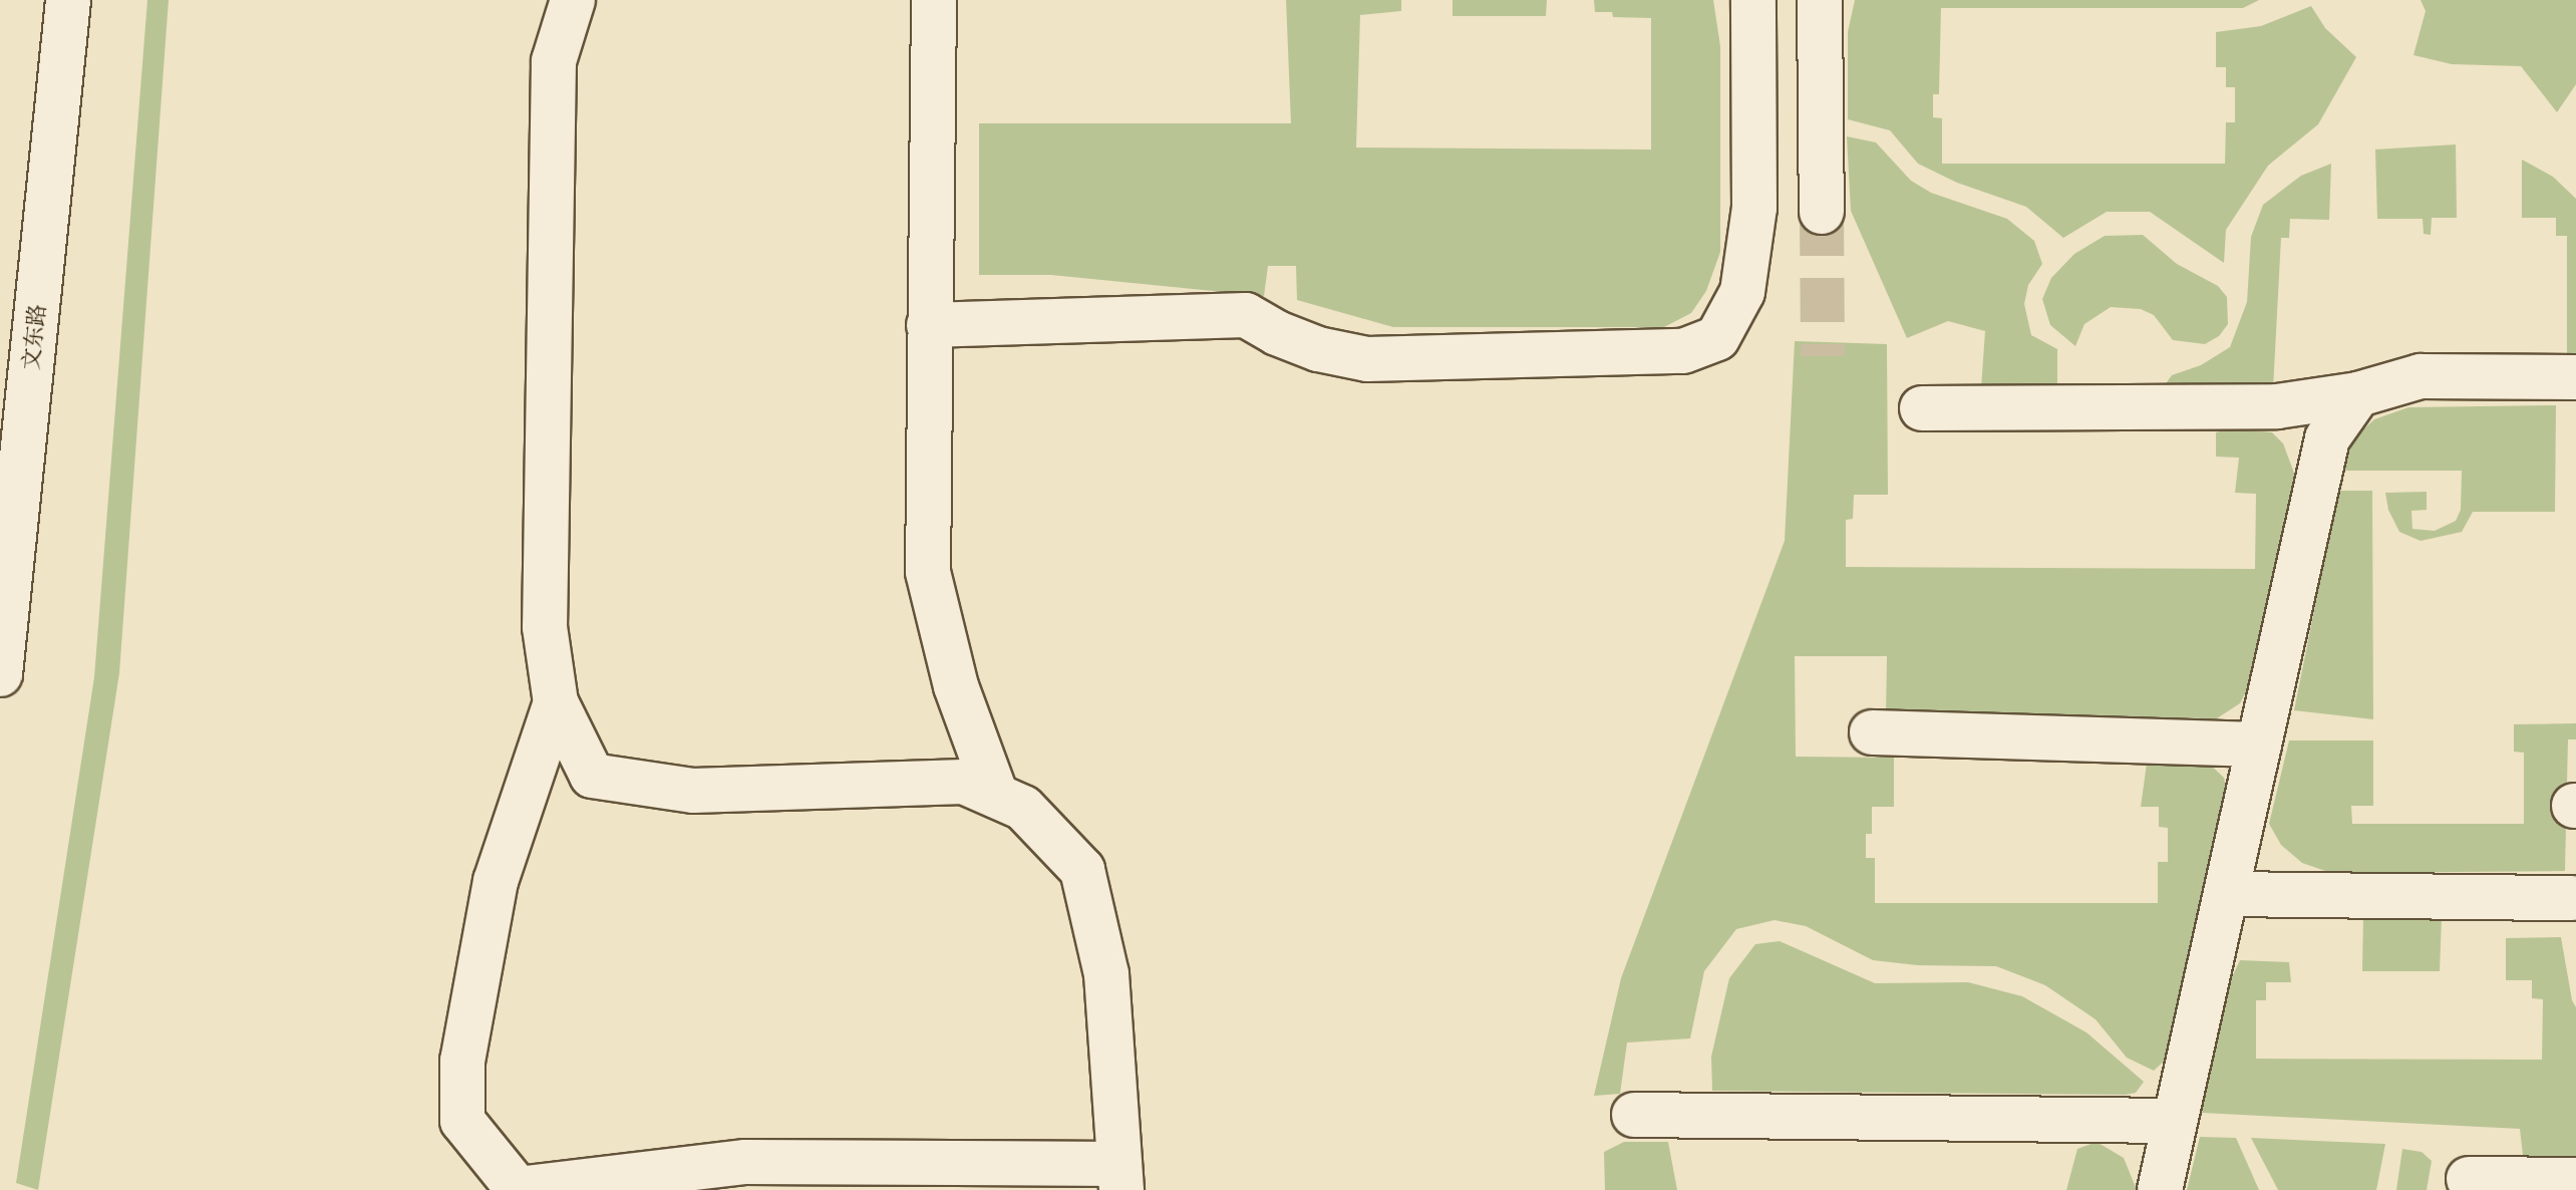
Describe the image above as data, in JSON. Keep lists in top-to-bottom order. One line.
{"streets":{"street":["文东路"]}}
